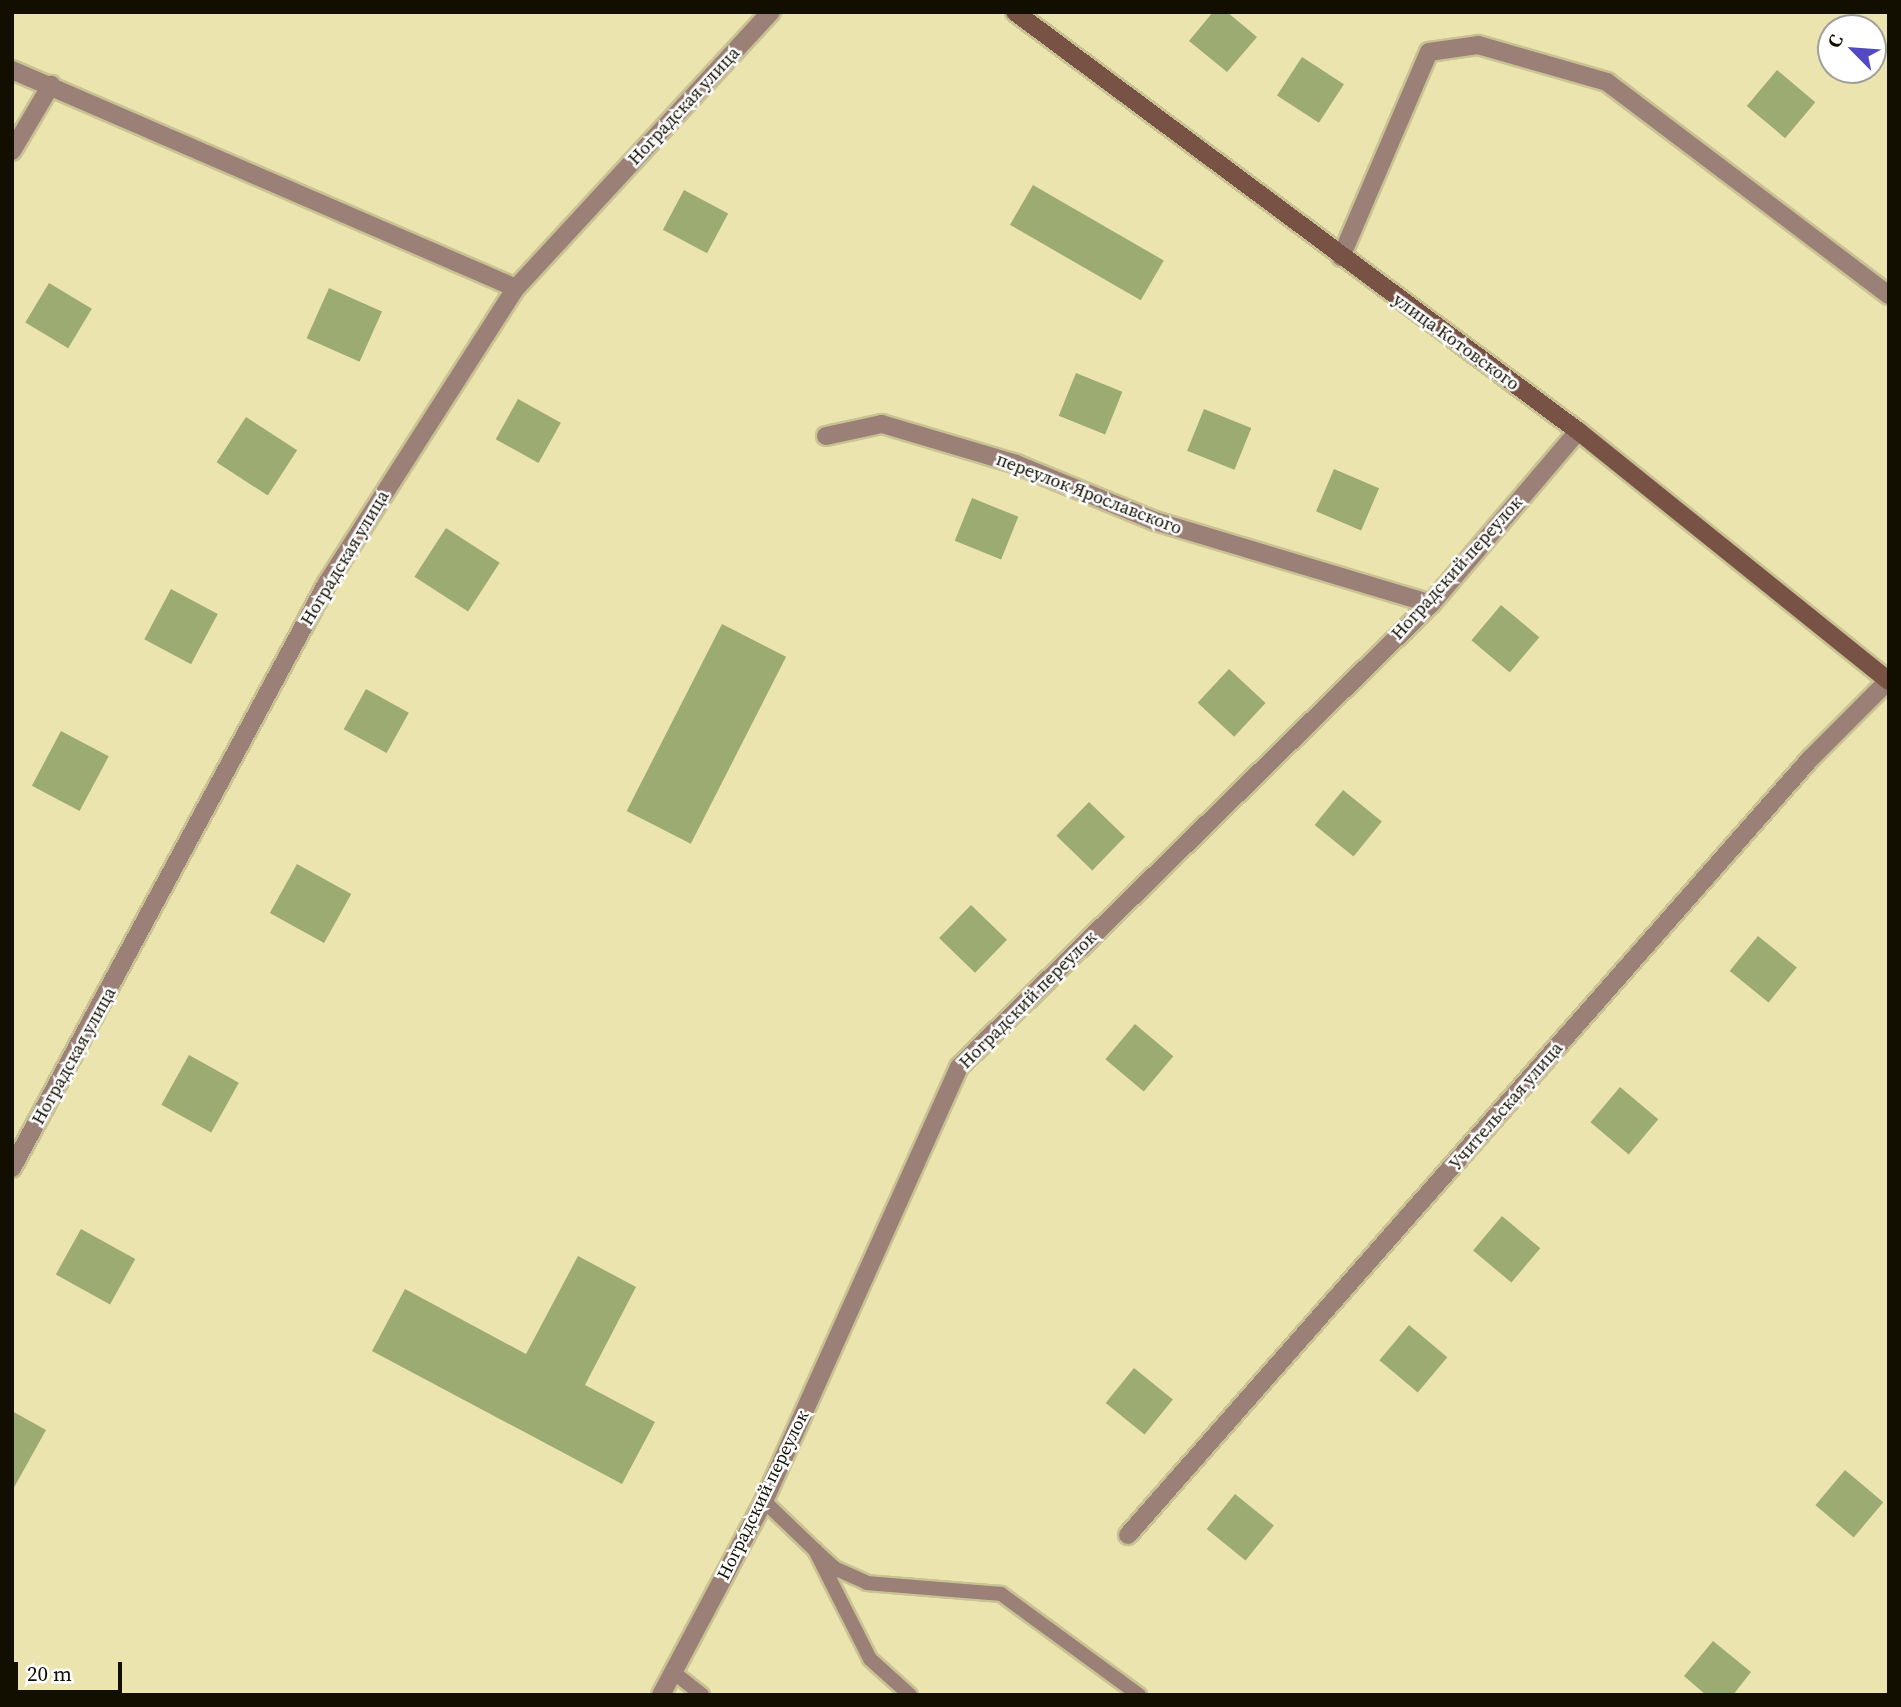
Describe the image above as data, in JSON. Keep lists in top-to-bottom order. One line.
{"streets":{"main road":["улица Котовского"],"street":["Ноградская улица","переулок Ярославского","Ноградский переулок","Учительская улица"]},"crossings":[["улица Котовского","Ноградский переулок"],["улица Котовского","Учительская улица"],["переулок Ярославского","Ноградский переулок"]],"scale_bar":"20 m","north":"top left"}
